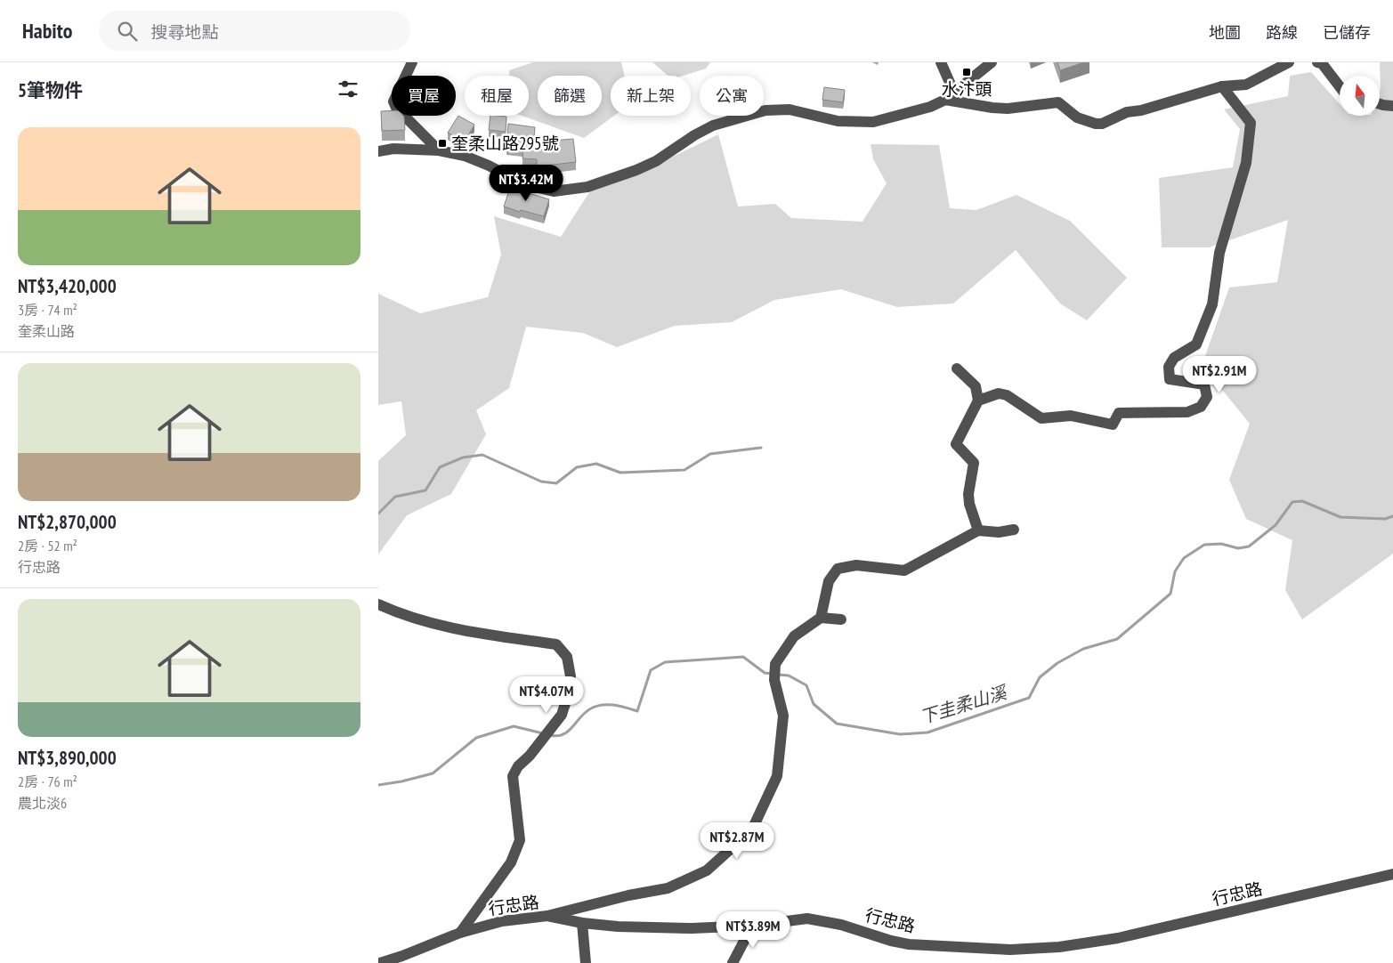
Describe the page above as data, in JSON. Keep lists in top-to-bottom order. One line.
{"streets":{"street":["行忠路"]},"water":["下圭柔山溪"],"places":{"transit":["水汴頭","奎柔山路295號"]},"north":"top","page":{"header":"Habito","search":"搜尋地點","nav":["地圖","路線","已儲存"],"heading":"5筆物件","chip":["買屋","租屋","篩選","新上架","公寓"],"list":[{"name":"NT$3,420,000","note":"3房 · 74 m² · 奎柔山路"},{"name":"NT$2,870,000","note":"2房 · 52 m² · 行忠路"},{"name":"NT$3,890,000","note":"2房 · 76 m² · 農北淡6"}],"price":["NT$3.42M","NT$2.91M","NT$4.07M","NT$2.87M","NT$3.89M"]}}
